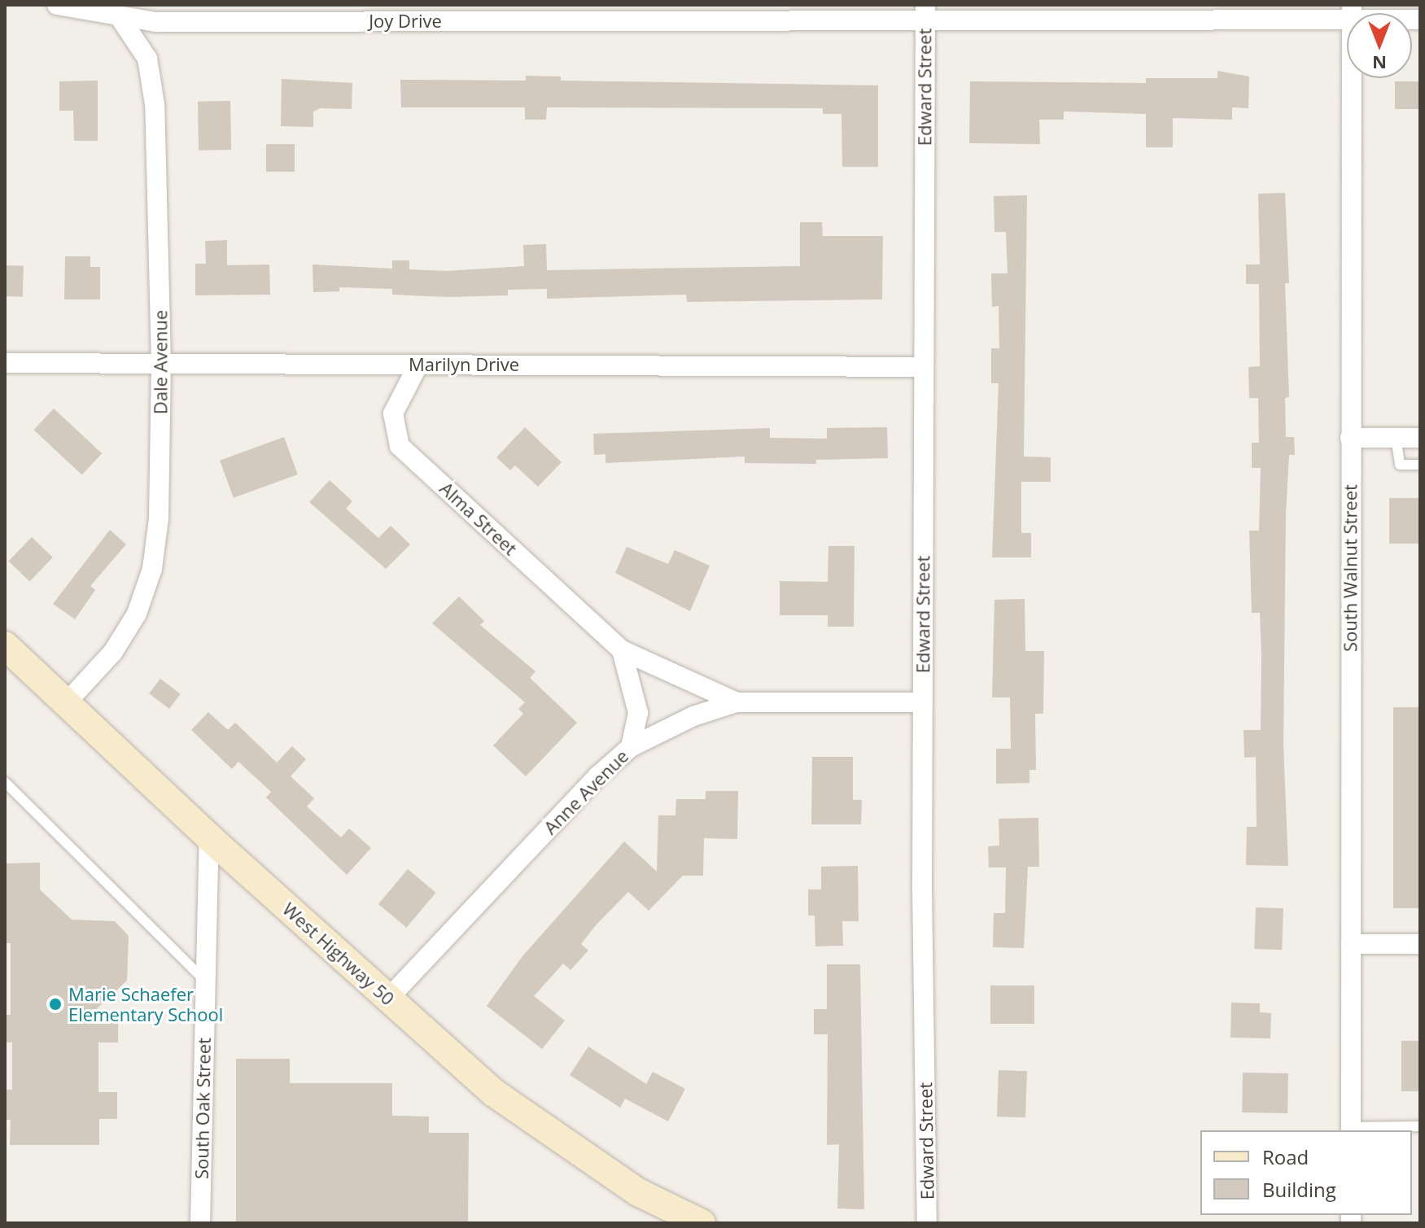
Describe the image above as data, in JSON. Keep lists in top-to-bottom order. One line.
{"streets":{"main road":["West Highway 50"],"street":["Joy Drive","Edward Street","Dale Avenue","Marilyn Drive","Alma Street","South Walnut Street","Anne Avenue","South Oak Street"]},"crossings":[["Joy Drive","Edward Street"],["Joy Drive","Dale Avenue"],["Joy Drive","South Walnut Street"],["Edward Street","Marilyn Drive"],["Edward Street","Anne Avenue"],["Dale Avenue","Marilyn Drive"],["Dale Avenue","West Highway 50"],["Marilyn Drive","Alma Street"],["Alma Street","Anne Avenue"],["Anne Avenue","West Highway 50"],["West Highway 50","South Oak Street"]],"places":["Marie Schaefer Elementary School"],"legend":["Road","Building"],"north":"bottom"}
